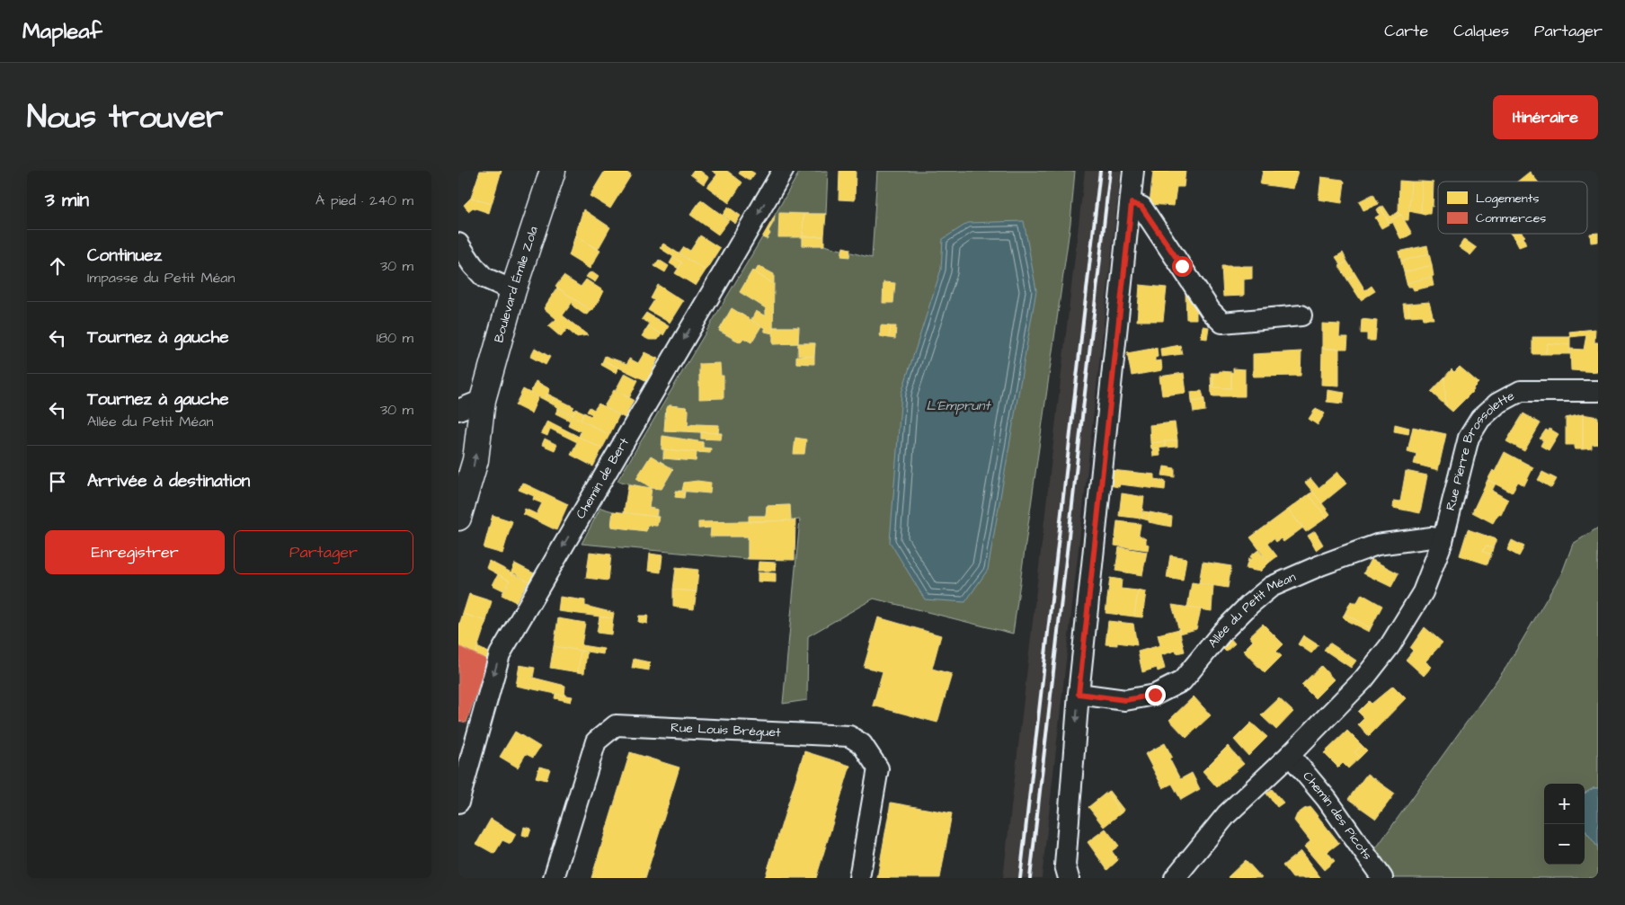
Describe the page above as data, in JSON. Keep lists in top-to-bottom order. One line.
{"streets":{"main road":["Boulevard Émile Zola"],"street":["Rue Pierre Brossolette","Chemin de Bert","Allée du Petit Méan","Rue Louis Bréguet","Chemin des Picots"]},"crossings":[["Rue Pierre Brossolette","Allée du Petit Méan"],["Rue Pierre Brossolette","Chemin des Picots"]],"one_way":["Chemin de Bert"],"water":["L'Emprunt"],"legend":["Logements","Commerces"],"page":{"header":"Mapleaf","nav":["Carte","Calques","Partager"],"title":"Nous trouver","buttons":["Itinéraire",["Enregistrer","Partager"]],"heading":["3 min","À pied · 240 m"],"list":[["Continuez","Impasse du Petit Méan","30 m"],["Tournez à gauche","180 m"],["Tournez à gauche","Allée du Petit Méan","30 m"],"Arrivée à destination"],"map_buttons":["+","−"]}}
